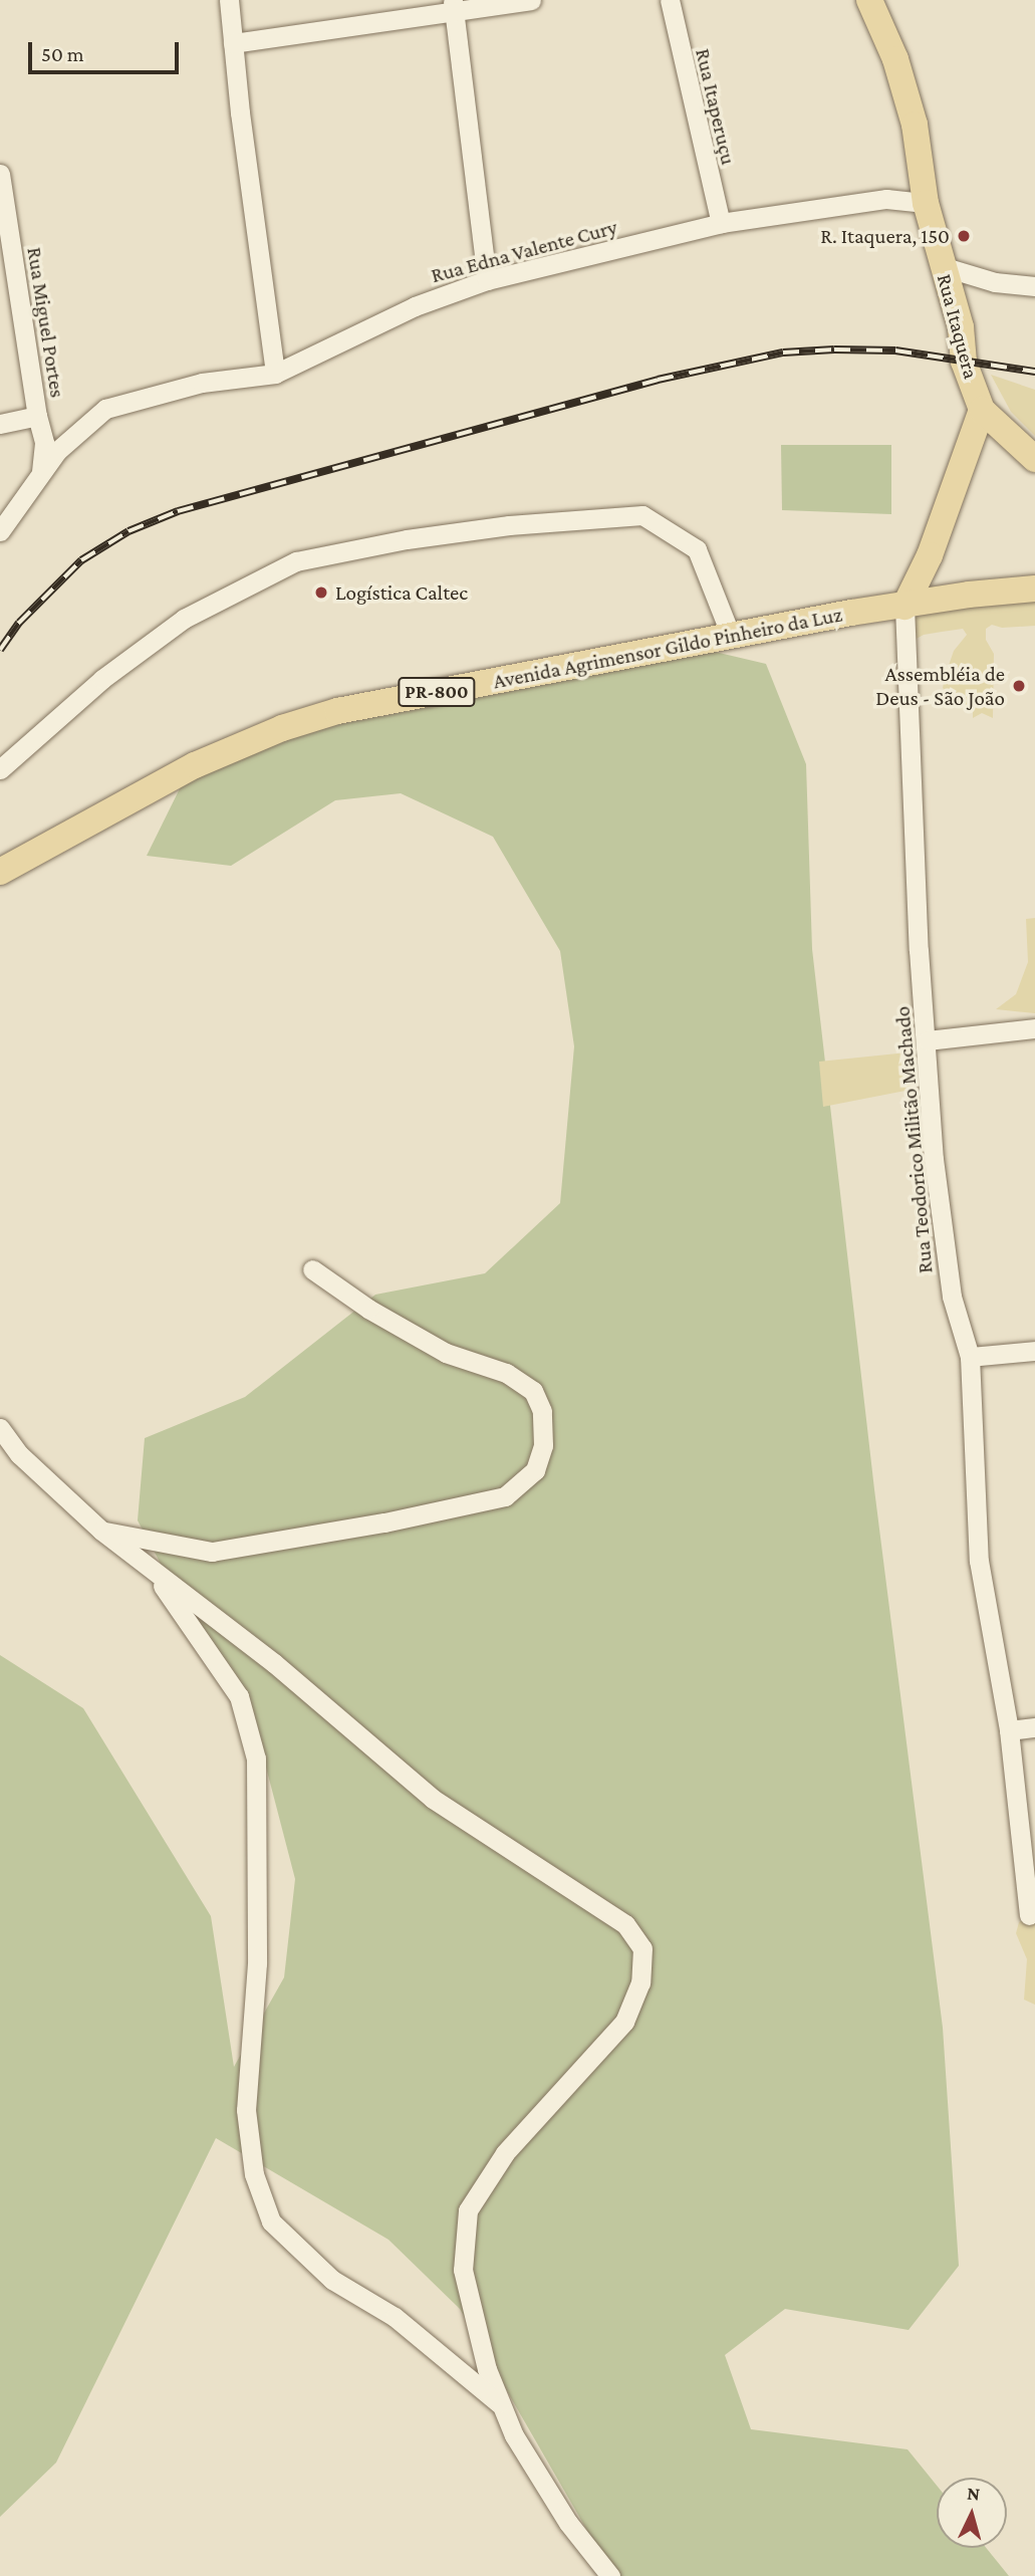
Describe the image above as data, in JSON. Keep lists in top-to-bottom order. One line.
{"streets":{"main road":["Rua Itaquera","Avenida Agrimensor Gildo Pinheiro da Luz","PR-800"],"street":["Rua Itaperuçu","Rua Edna Valente Cury","Rua Miguel Portes","Rua Teodorico Militão Machado"]},"crossings":[["Rua Itaperuçu","Rua Edna Valente Cury"],["Rua Edna Valente Cury","Rua Miguel Portes"],["Rua Edna Valente Cury","Rua Itaquera"],["Avenida Agrimensor Gildo Pinheiro da Luz","Rua Teodorico Militão Machado"]],"places":["R. Itaquera, 150","Logística Caltec","Assembléia de Deus - São João"],"scale_bar":"50 m","north":"top"}
